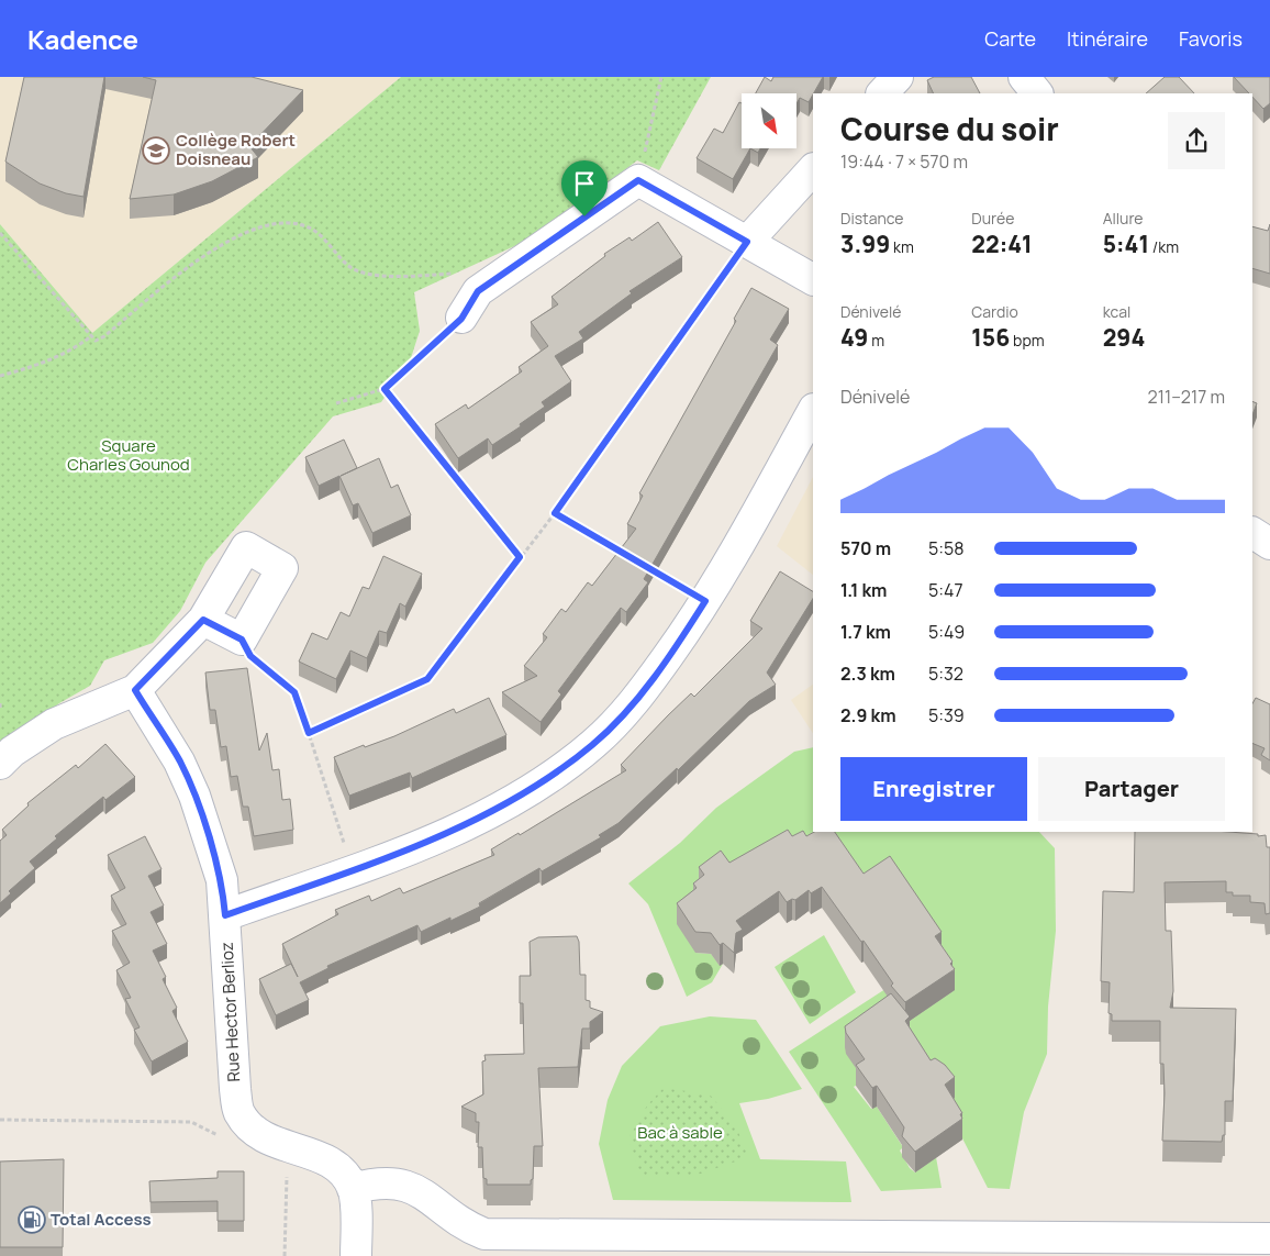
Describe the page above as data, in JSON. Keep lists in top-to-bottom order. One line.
{"streets":{"street":["Rue Hector Berlioz"]},"parks":["Square Charles Gounod","Bac à sable"],"places":{"school or university":["Collège Robert Doisneau"],"fuel station":["Total Access"]},"north":"bottom right","page":{"header":"Kadence","nav":["Carte","Itinéraire","Favoris"],"heading":["Course du soir","19:44 · 7 × 570 m"],"stats":[["Distance","3.99 km"],["Durée","22:41"],["Allure","5:41 /km"],["Dénivelé","49 m"],["Cardio","156 bpm"],["kcal","294"]],"chart":["Dénivelé","211–217 m"],"list":[{"name":"570 m","note":"5:58"},{"name":"1.1 km","note":"5:47"},{"name":"1.7 km","note":"5:49"},{"name":"2.3 km","note":"5:32"},{"name":"2.9 km","note":"5:39"}],"buttons":["Enregistrer","Partager"]}}
